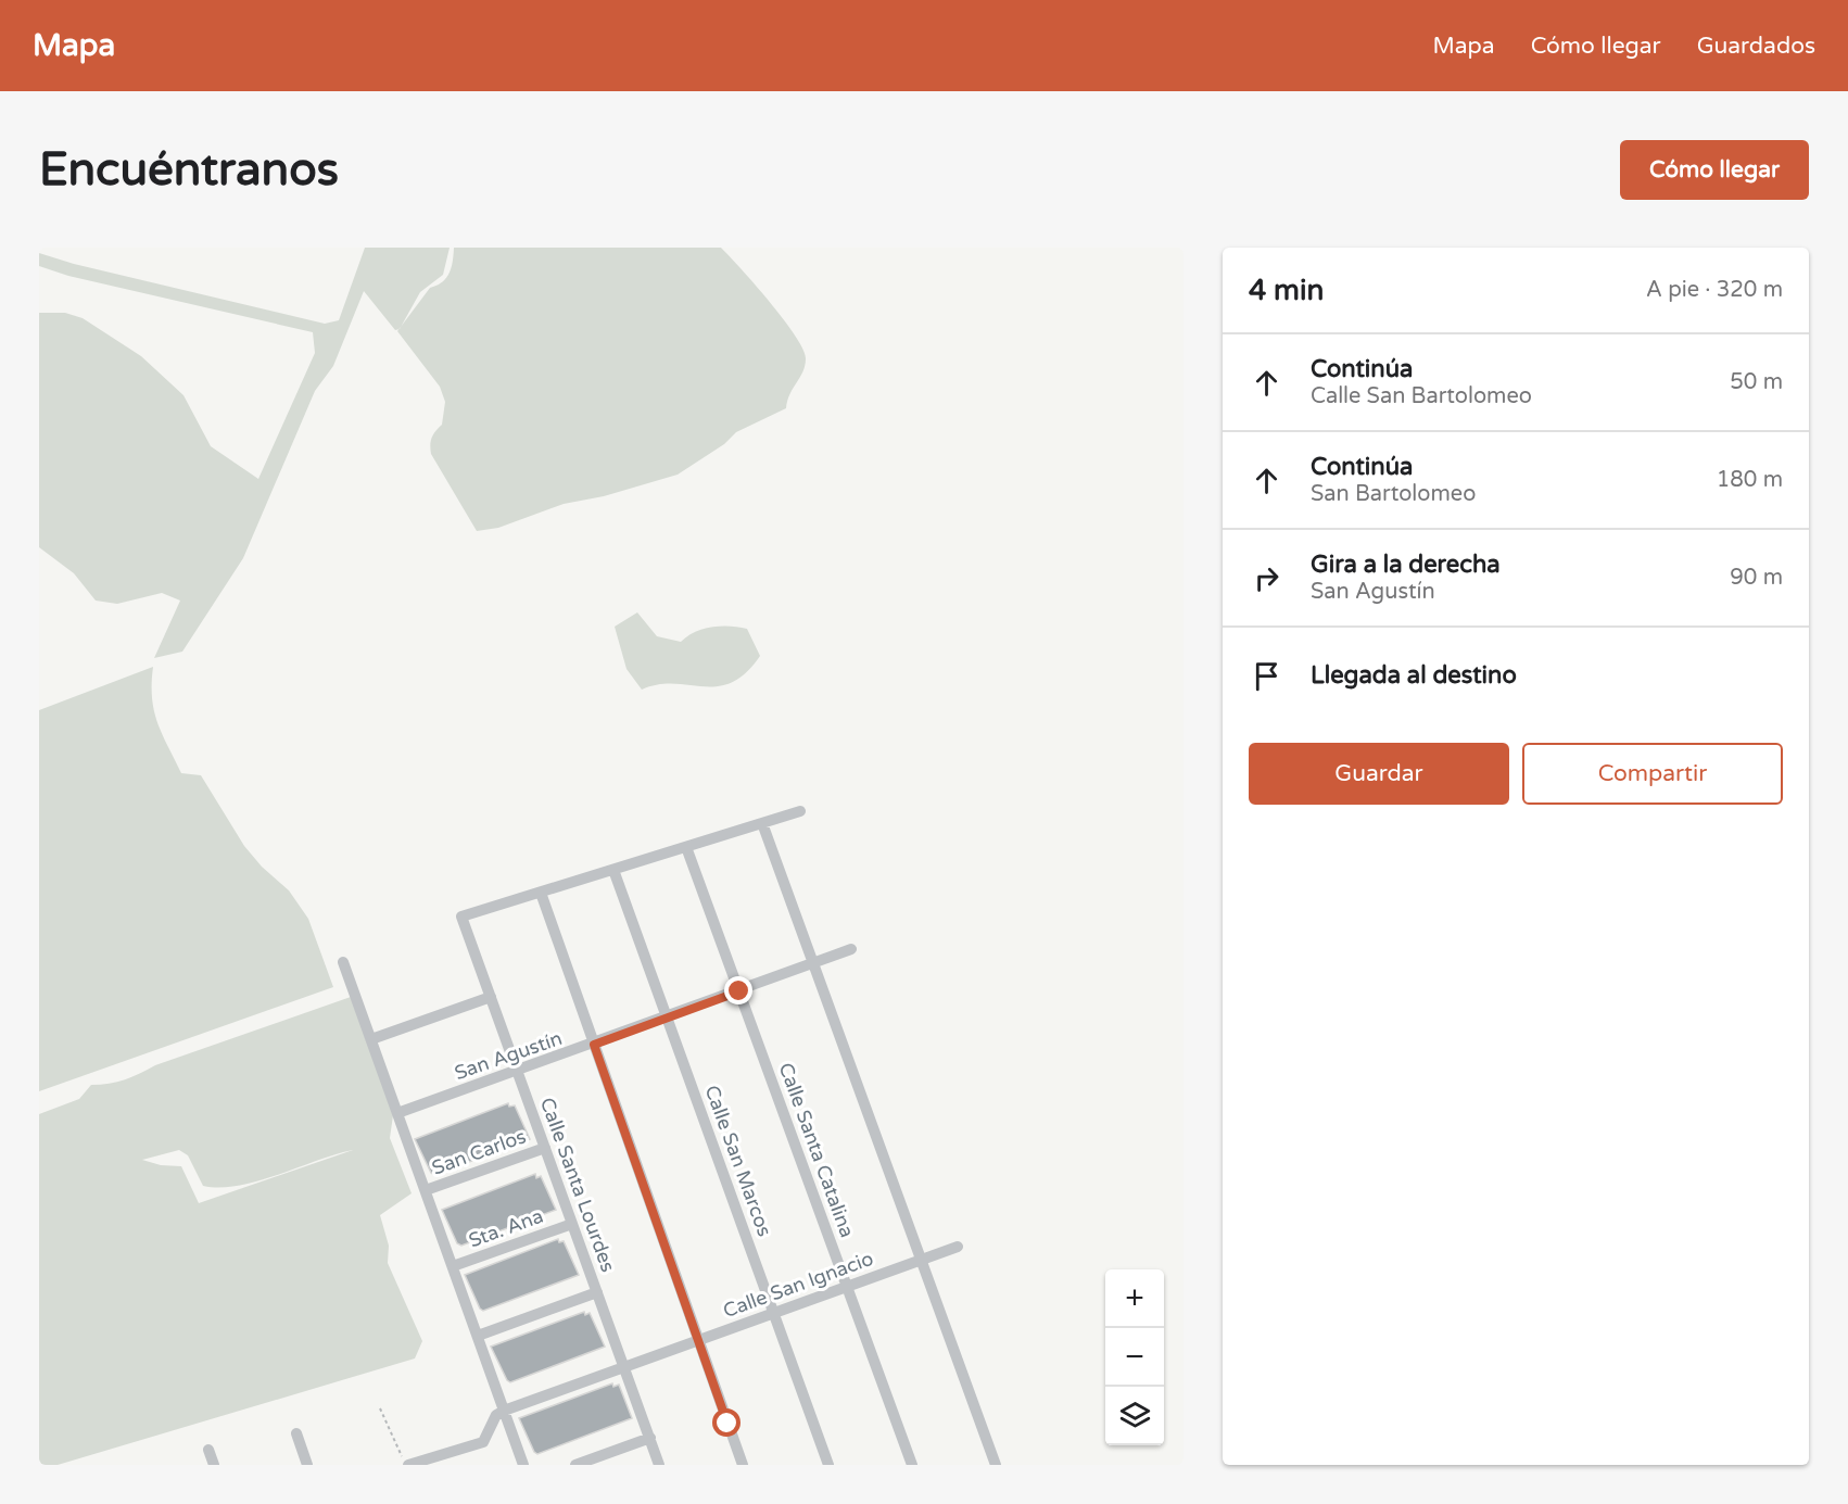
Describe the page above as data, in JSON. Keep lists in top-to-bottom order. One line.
{"streets":{"street":["San Agustín","Calle Santa Catalina","San Carlos","Calle San Marcos","Calle Santa Lourdes","Sta. Ana","Calle San Ignacio"]},"crossings":[["San Agustín","Calle Santa Catalina"],["San Agustín","Calle San Marcos"],["San Agustín","Calle Santa Lourdes"],["Calle Santa Catalina","Calle San Ignacio"],["San Carlos","Calle Santa Lourdes"],["Calle San Marcos","Calle San Ignacio"],["Calle Santa Lourdes","Sta. Ana"],["Calle Santa Lourdes","Calle San Ignacio"]],"page":{"header":"Mapa","nav":["Mapa","Cómo llegar","Guardados"],"buttons":["Cómo llegar",["Guardar","Compartir"]],"title":"Encuéntranos","heading":["4 min","A pie · 320 m"],"list":[["Continúa","Calle San Bartolomeo","50 m"],["Continúa","San Bartolomeo","180 m"],["Gira a la derecha","San Agustín","90 m"],"Llegada al destino"],"map_buttons":["+","−"]}}
